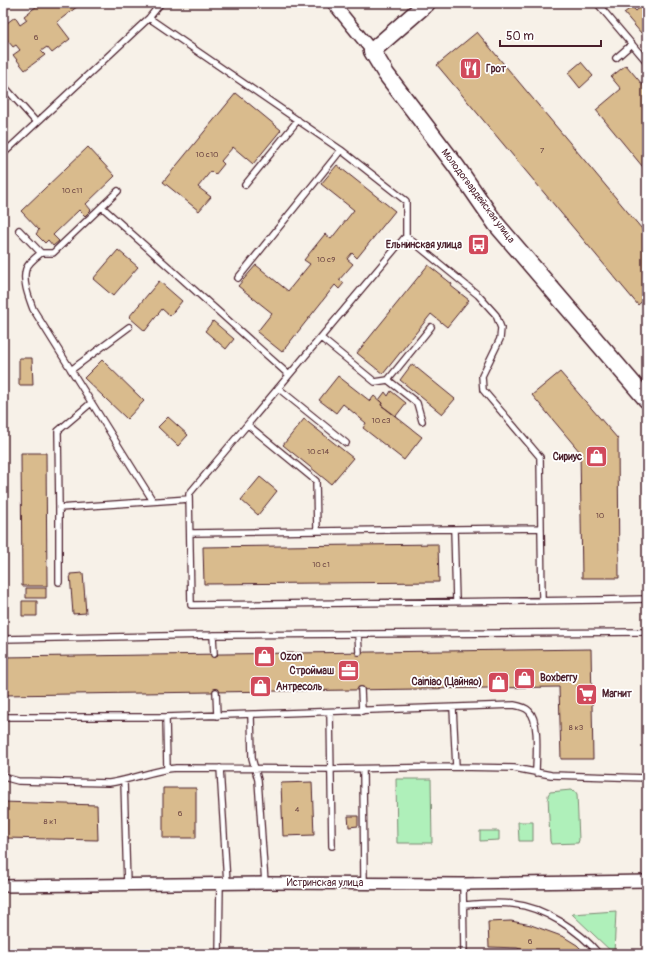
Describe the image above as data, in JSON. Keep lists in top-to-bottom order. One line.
{"streets":{"street":["Молодогвардейская улица","Истринская улица"]},"places":{"restaurant":["Грот"],"bus stop":["Ельнинская улица"],"shop":["Сириус","Ozon","Boxberry","Cainiao (Цайняо)","Антресоль"],"office":["Строймаш"],"supermarket":["Магнит"]},"house_numbers":["6","7","10 с10","10 с11","10 с9","10 с3","10 с14","10","10 с1","8 к3","4","6","8 к1","6"],"scale_bar":"50 m"}
